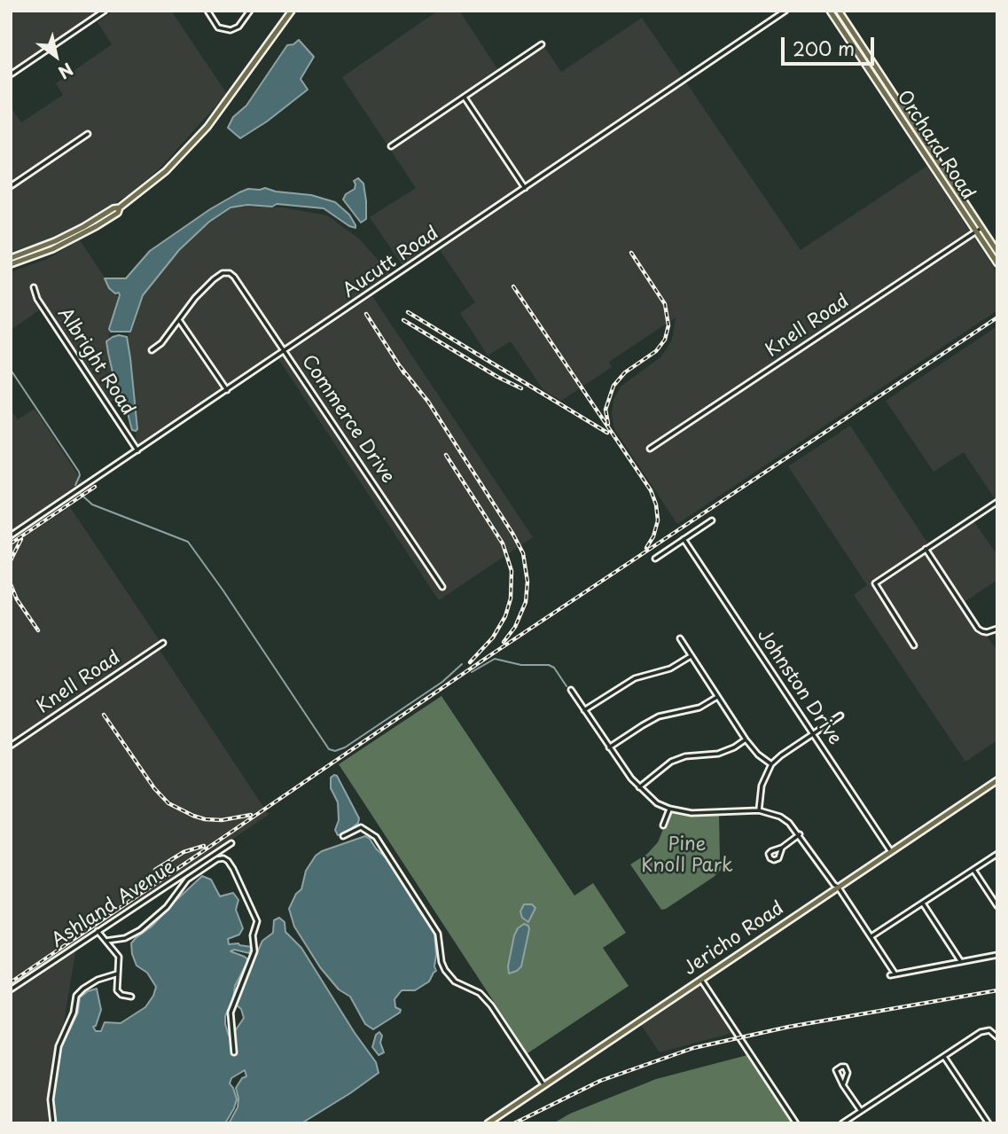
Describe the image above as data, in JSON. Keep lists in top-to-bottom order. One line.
{"streets":{"main road":["Orchard Road","Jericho Road"],"street":["Aucutt Road","Knell Road","Albright Road","Commerce Drive","Johnston Drive","Ashland Avenue"]},"crossings":[["Orchard Road","Knell Road"],["Aucutt Road","Albright Road"],["Aucutt Road","Commerce Drive"],["Johnston Drive","Jericho Road"]],"parks":["Pine Knoll Park"],"scale_bar":"200 m","north":"bottom right"}
